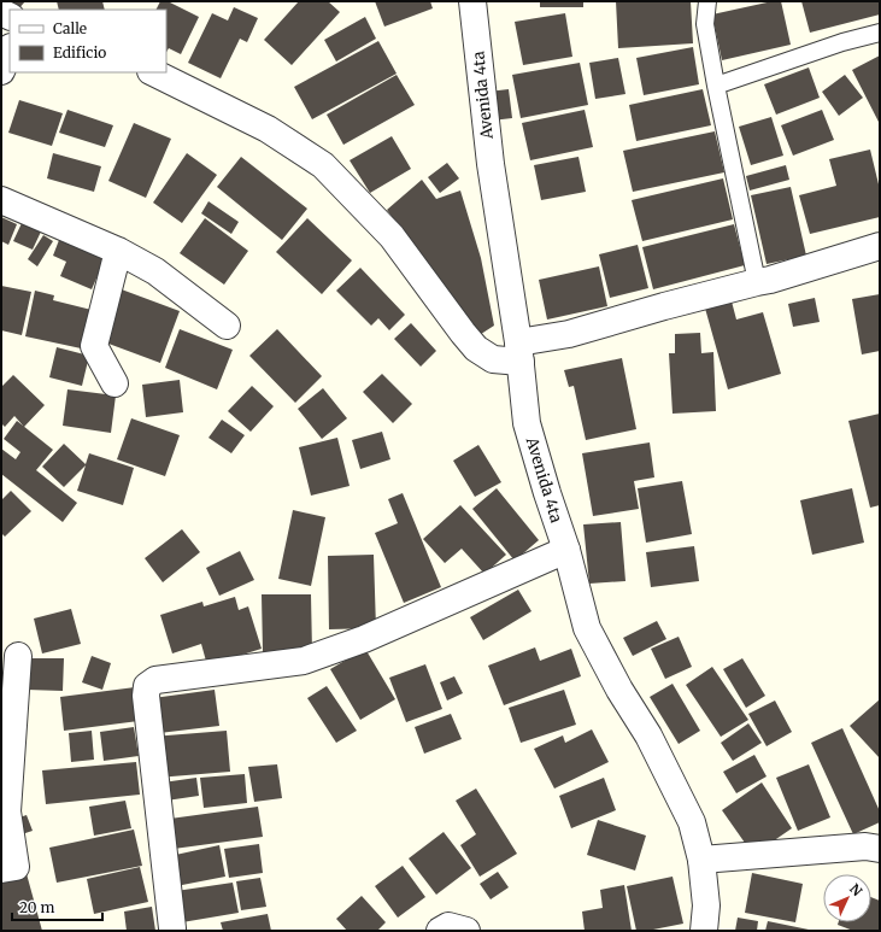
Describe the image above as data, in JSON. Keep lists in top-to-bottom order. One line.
{"streets":{"street":["Avenida 4ta"]},"legend":["Calle","Edificio"],"scale_bar":"20 m","north":"top right"}
